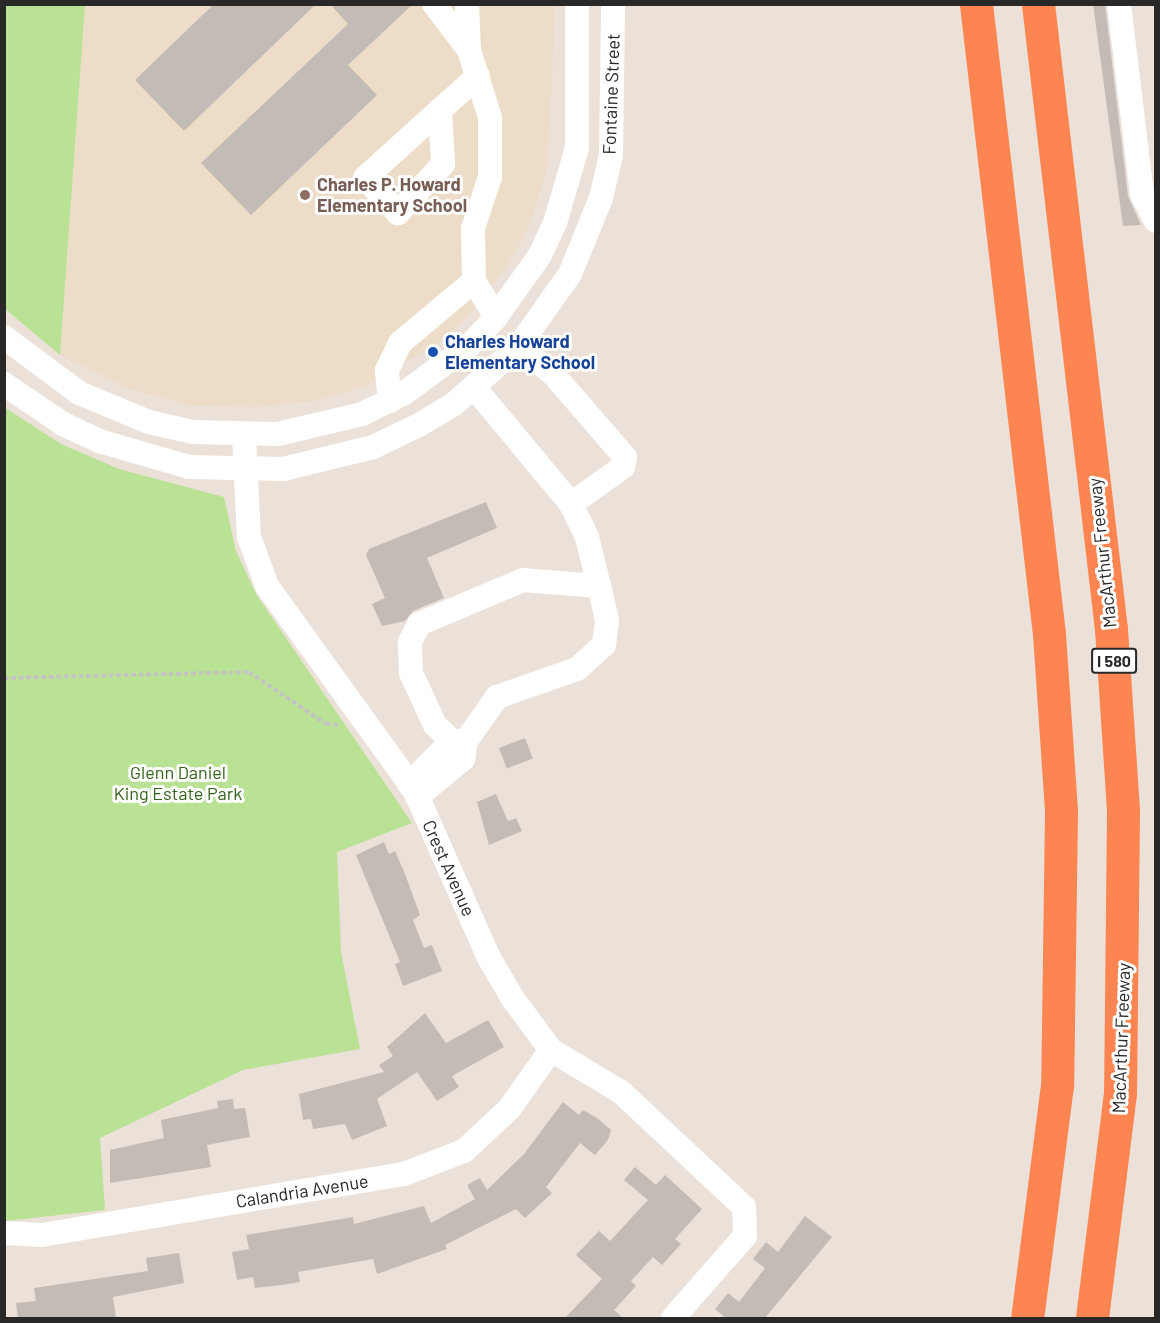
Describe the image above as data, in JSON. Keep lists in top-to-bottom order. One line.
{"streets":{"highway":["MacArthur Freeway","I 580"],"street":["Fontaine Street","Crest Avenue","Calandria Avenue"]},"crossings":[["Fontaine Street","Crest Avenue"],["Crest Avenue","Calandria Avenue"]],"parks":["Glenn Daniel King Estate Park"],"places":["Charles P. Howard Elementary School","Charles Howard Elementary School"]}
